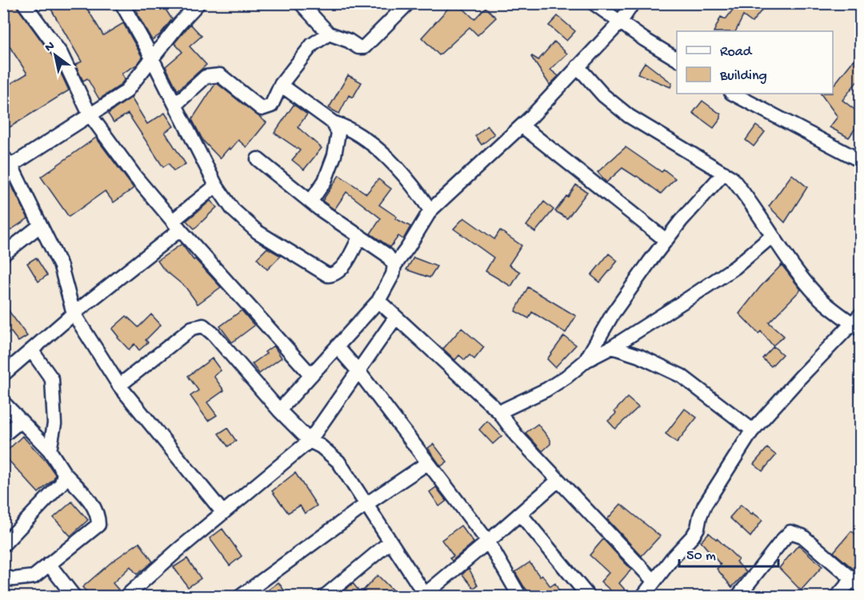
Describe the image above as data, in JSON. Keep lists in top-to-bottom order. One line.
{"legend":["Road","Building"],"scale_bar":"50 m","north":"top left"}
